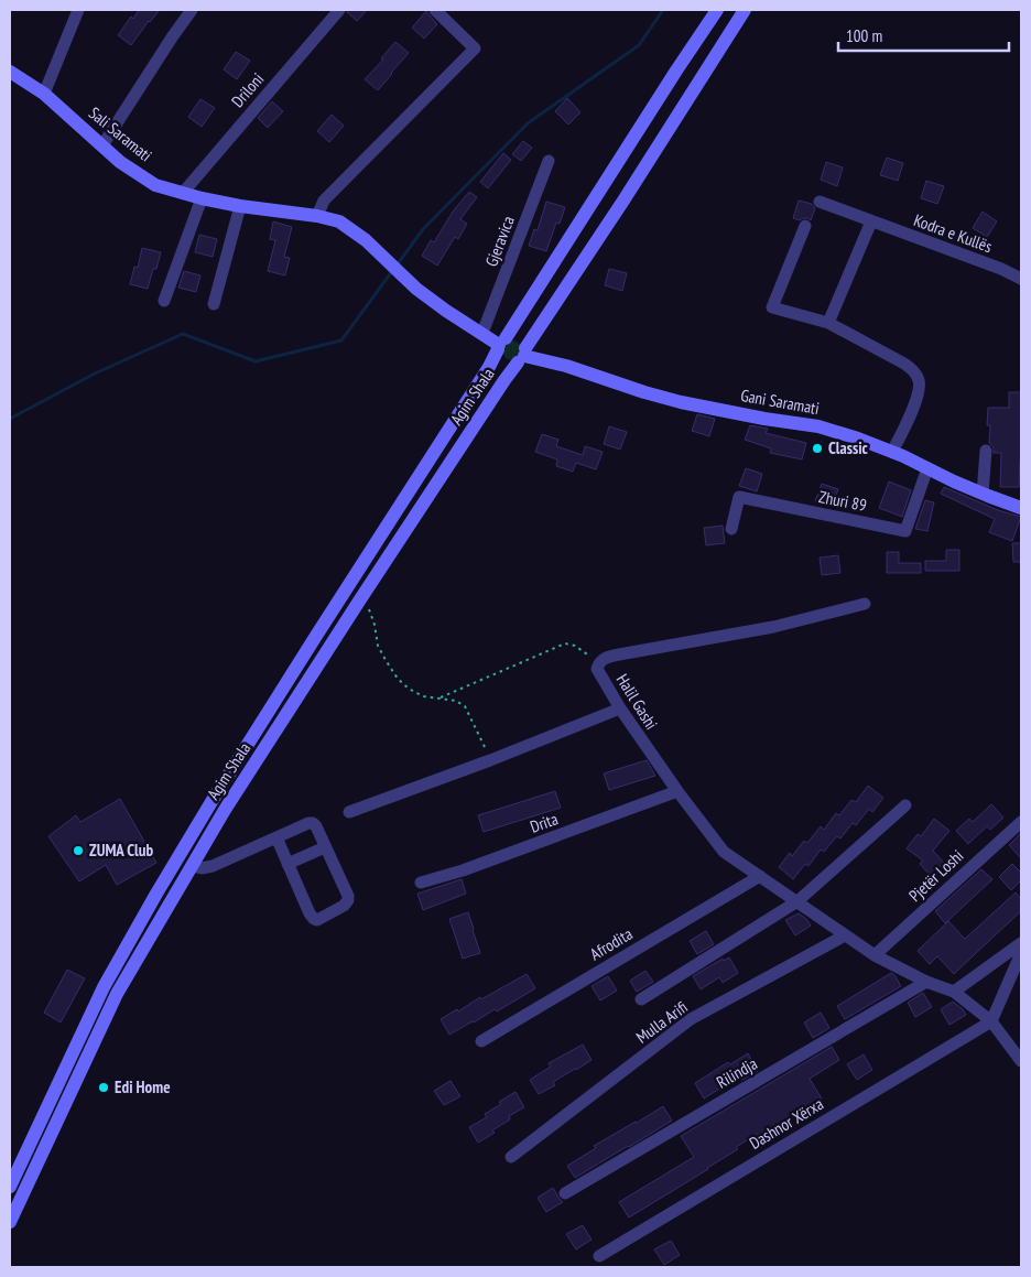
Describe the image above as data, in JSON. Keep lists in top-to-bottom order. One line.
{"streets":{"main road":["Sali Saramati","Agim Shala","Gani Saramati"],"street":["Driloni","Kodra e Kullës","Gjeravica","Zhuri 89","Halil Gashi","Drita","Pjetër Loshi","Afrodita","Mulla Arifi","Rilindja","Dashnor Xërxa"]},"crossings":[["Driloni","Sali Saramati"],["Sali Saramati","Gjeravica"],["Sali Saramati","Agim Shala"],["Sali Saramati","Gani Saramati"],["Agim Shala","Gani Saramati"],["Gani Saramati","Zhuri 89"],["Halil Gashi","Drita"],["Halil Gashi","Pjetër Loshi"],["Halil Gashi","Afrodita"],["Halil Gashi","Mulla Arifi"],["Halil Gashi","Rilindja"],["Halil Gashi","Dashnor Xërxa"]],"places":["Classic","ZUMA Club","Edi Home"],"scale_bar":"100 m"}
